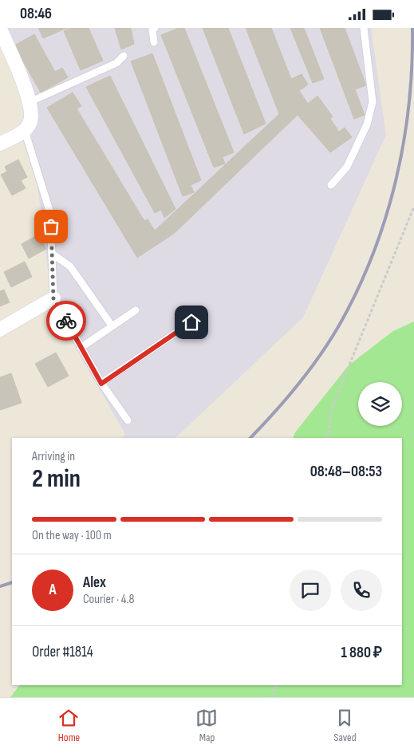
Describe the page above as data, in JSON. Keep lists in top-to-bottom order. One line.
{"page":{"status":"08:46","heading":["2 min","Arriving in","08:48–08:53"],"panel":["Alex","Courier · 4.8","Order #1814","1 880 ₽"],"bar":"On the way · 100 m","round":"A","tabs":["Home","Map","Saved"]}}
